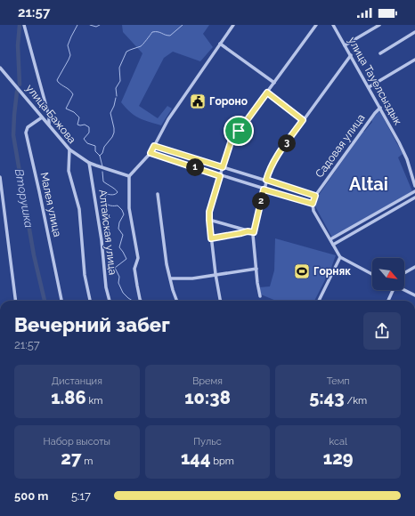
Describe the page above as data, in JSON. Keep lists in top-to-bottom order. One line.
{"streets":{"street":["улица Тауелсыздык","улица Бажова","Садовая улица","Малея улица","Алтайская улица"]},"crossings":[["улица Тауелсыздык","Садовая улица"],["улица Бажова","Малея улица"]],"districts":["Altai"],"water":["Вторушка"],"places":{"public building":["Гороно"],"sports":["Горняк"]},"north":"bottom right","page":{"status":"21:57","pins":["3","1","2"],"heading":["Вечерний забег","21:57"],"stats":[["Дистанция","1.86 km"],["Время","10:38"],["Темп","5:43 /km"],["Набор высоты","27 m"],["Пульс","144 bpm"],["kcal","129"]],"list":[{"name":"500 m","note":"5:17"}]}}
